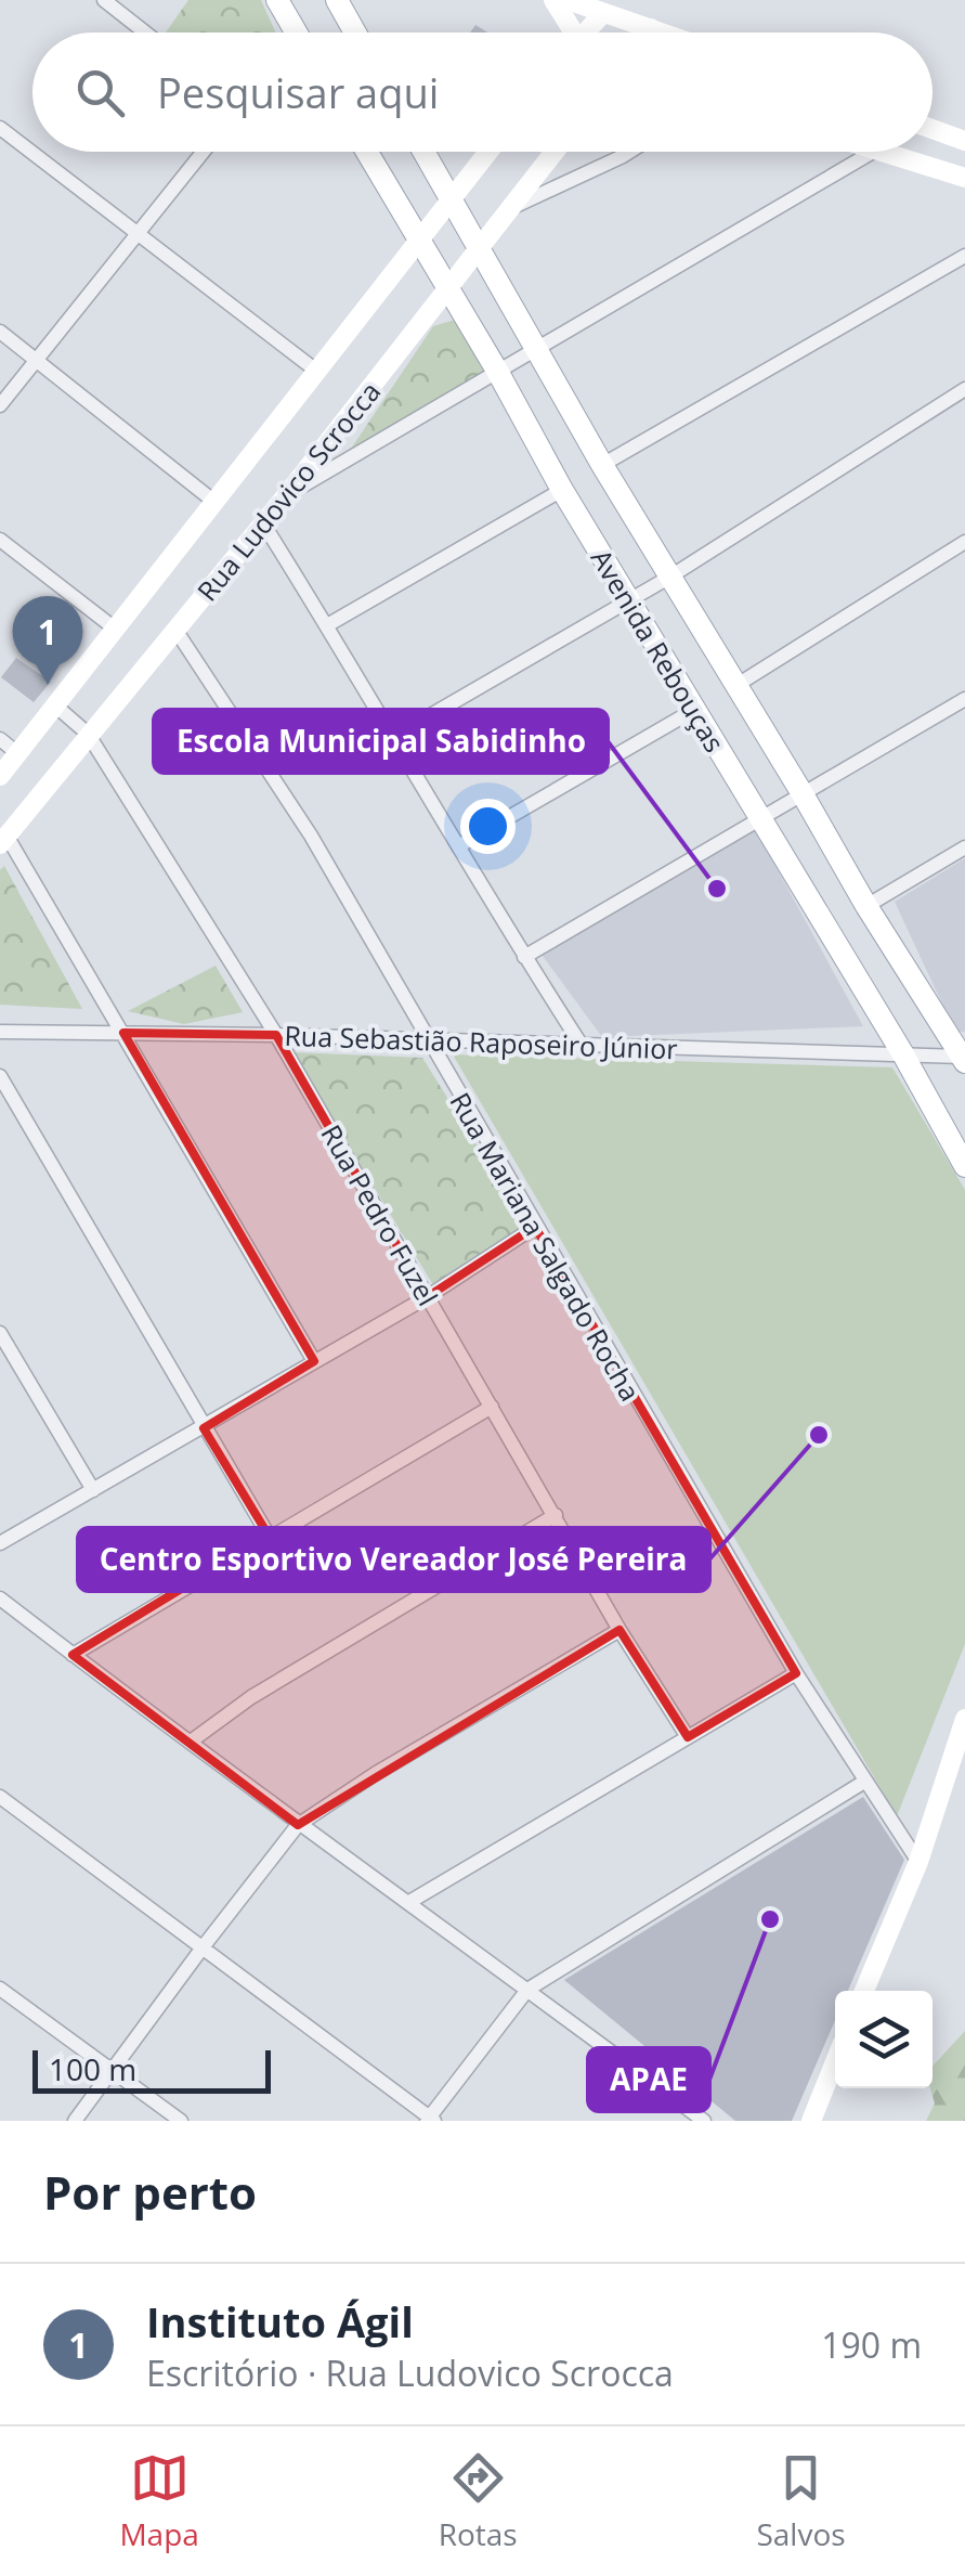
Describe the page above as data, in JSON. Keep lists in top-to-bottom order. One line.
{"streets":{"main road":["Avenida Rebouças"],"street":["Rua Ludovico Scrocca","Rua Sebastião Raposeiro Júnior","Rua Pedro Fuzel","Rua Mariana Salgado Rocha"]},"crossings":[["Rua Ludovico Scrocca","Avenida Rebouças"],["Rua Ludovico Scrocca","Rua Pedro Fuzel"],["Rua Ludovico Scrocca","Rua Mariana Salgado Rocha"],["Avenida Rebouças","Rua Sebastião Raposeiro Júnior"],["Rua Sebastião Raposeiro Júnior","Rua Pedro Fuzel"],["Rua Sebastião Raposeiro Júnior","Rua Mariana Salgado Rocha"]],"places":["Escola Municipal Sabidinho","Centro Esportivo Vereador José Pereira","APAE"],"scale_bar":"100 m","page":{"search":"Pesquisar aqui","pins":"1","scale":"100 m","heading":"Por perto","list":[{"mark":"1","name":"Instituto Ágil","note":"Escritório · Rua Ludovico Scrocca","value":"190 m"}],"nav":["Mapa","Rotas","Salvos"]}}
